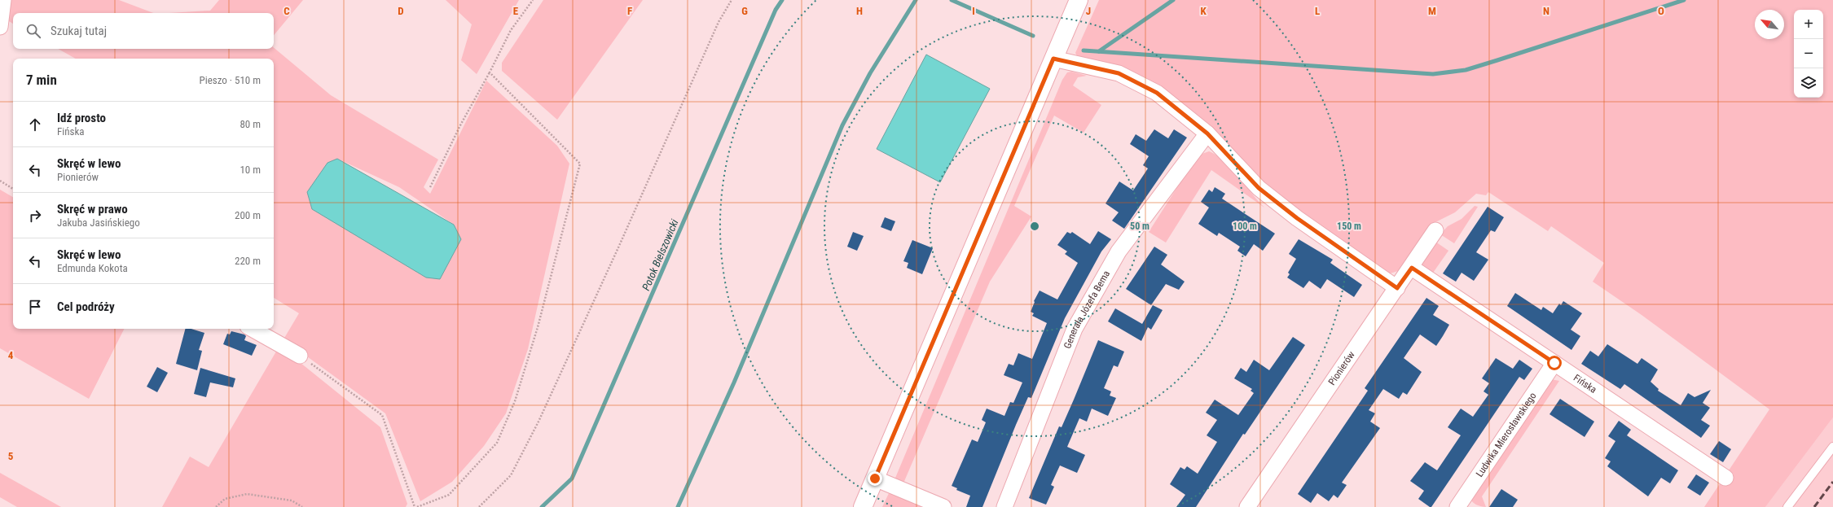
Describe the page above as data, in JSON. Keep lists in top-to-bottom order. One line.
{"streets":{"street":["Generała Józefa Bema","Pionierów","Fińska","Ludwika Mierosławskiego"]},"crossings":[["Pionierów","Fińska"],["Fińska","Ludwika Mierosławskiego"]],"water":["Potok Bielszowicki"],"north":"top left","page":{"map_buttons":["+","−"],"search":"Szukaj tutaj","heading":["7 min","Pieszo · 510 m"],"list":[["Idź prosto","Fińska","80 m"],["Skręć w lewo","Pionierów","10 m"],["Skręć w prawo","Jakuba Jasińskiego","200 m"],["Skręć w lewo","Edmunda Kokota","220 m"],"Cel podróży"]},"grid":{"columns":["C","D","E","F","G","H","I","J","K","L","M","N","O"],"rows":["4","5"]},"rings":["50 m","100 m","150 m"]}
